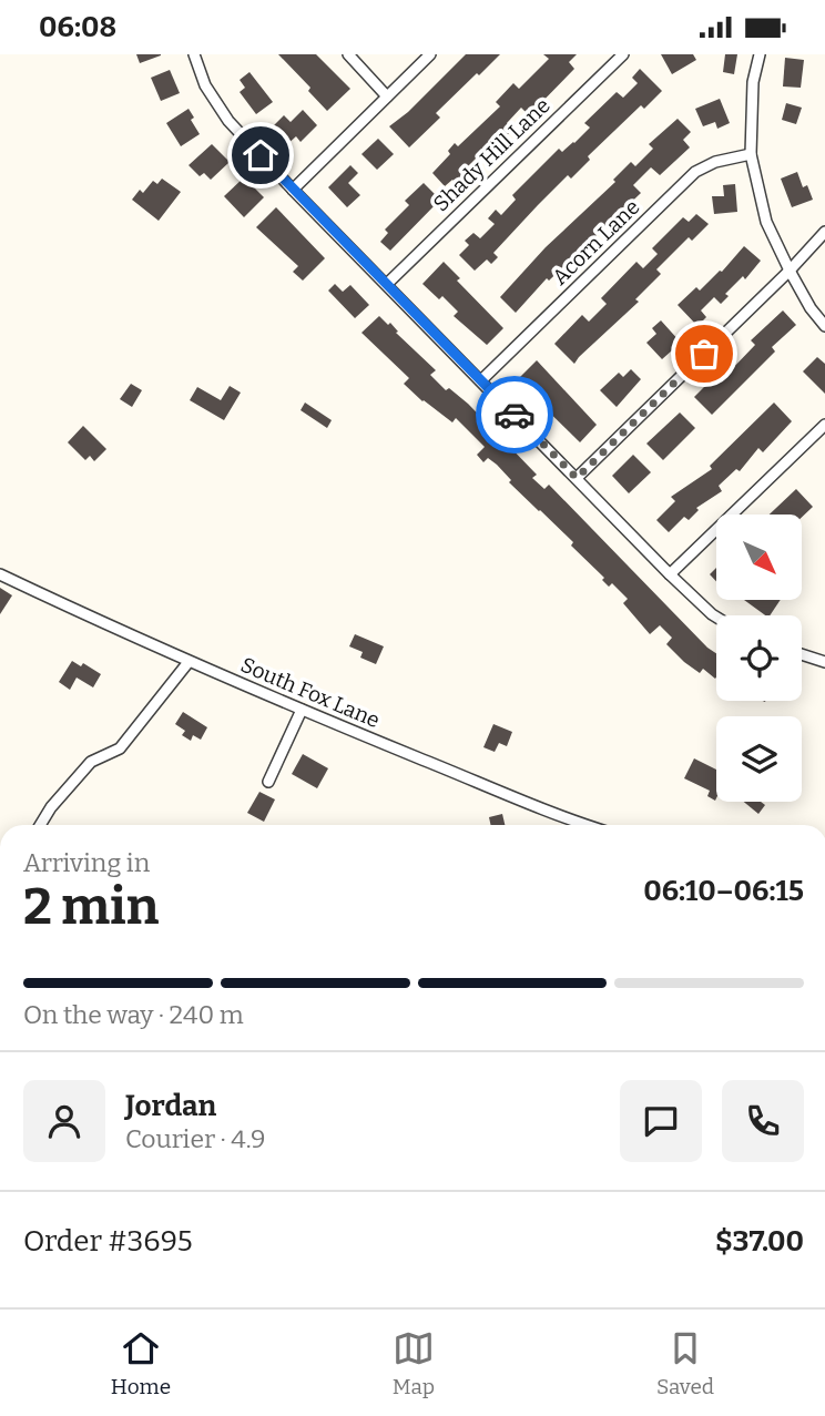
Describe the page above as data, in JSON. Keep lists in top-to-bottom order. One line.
{"streets":{"street":["Shady Hill Lane","Acorn Lane","South Fox Lane"]},"north":"bottom right","page":{"status":"06:08","heading":["2 min","Arriving in","06:10–06:15"],"panel":["Jordan","Courier · 4.9","Order #3695","$37.00"],"bar":"On the way · 240 m","tabs":["Home","Map","Saved"]}}
